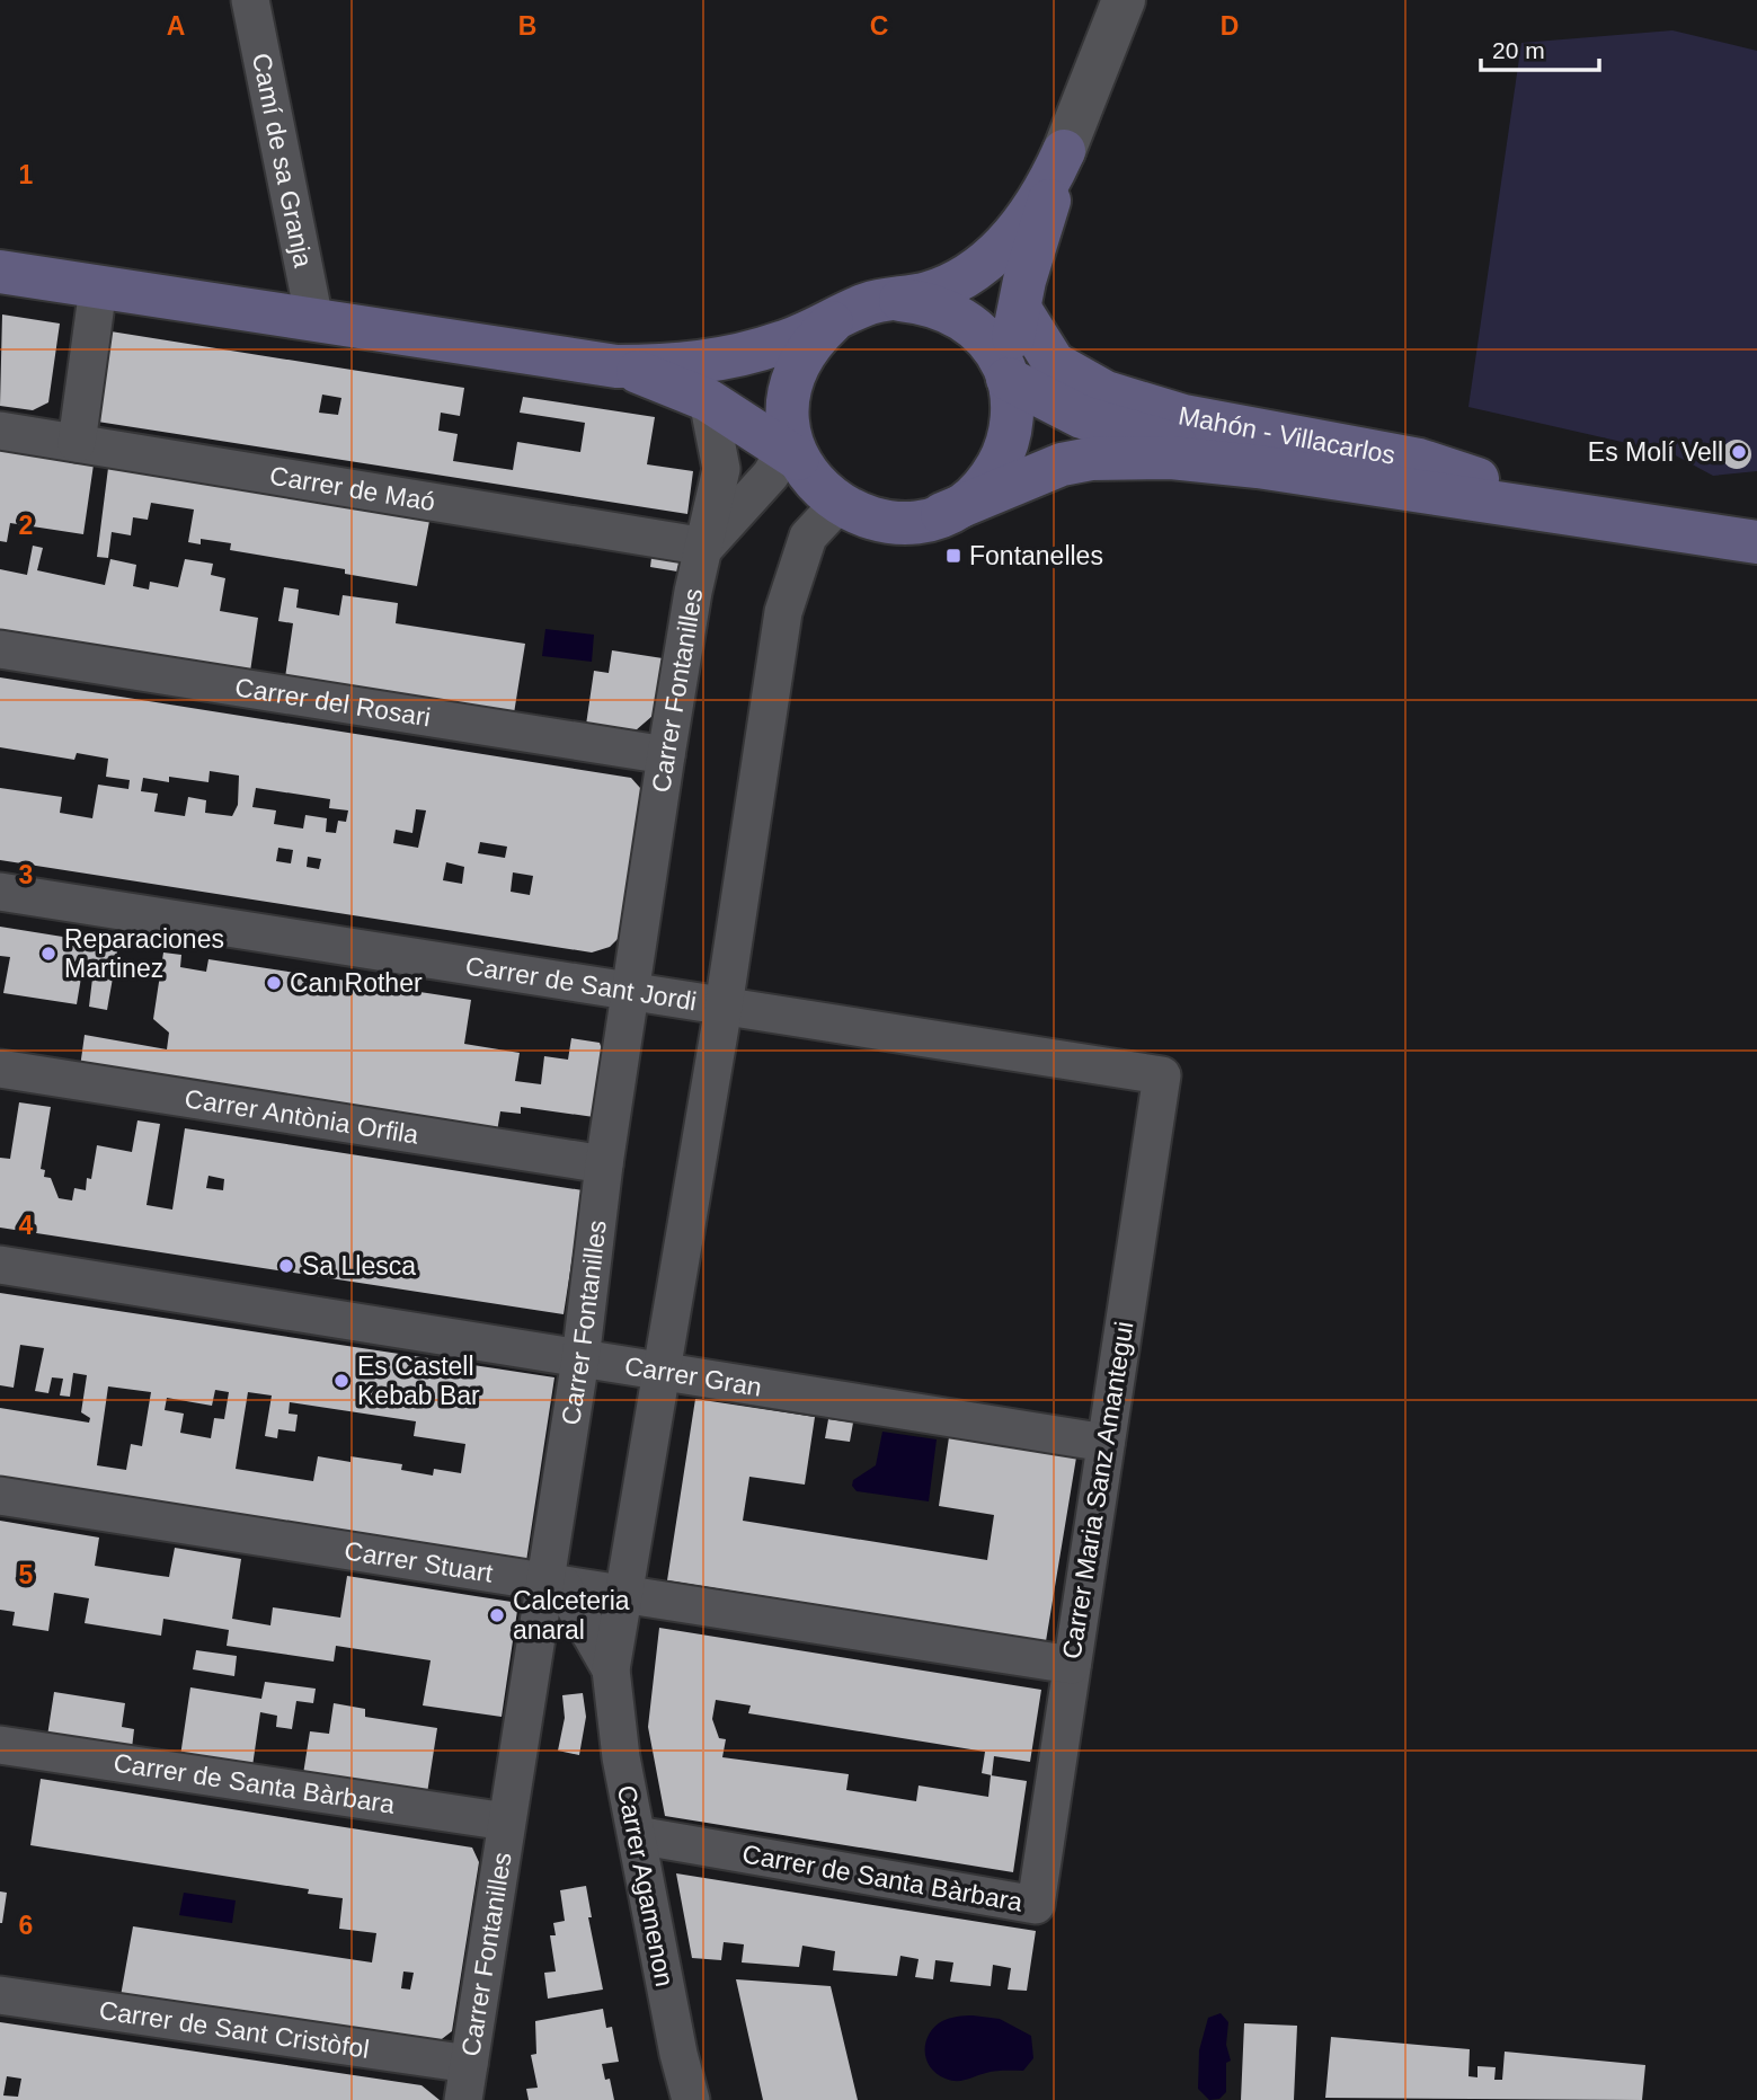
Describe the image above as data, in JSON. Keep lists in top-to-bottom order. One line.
{"streets":{"main road":["Mahón - Villacarlos"],"street":["Camí de sa Granja","Carrer de Maó","Carrer Fontanilles","Carrer del Rosari","Carrer de Sant Jordi","Carrer Antònia Orfila","Carrer Gran","Carrer Maria Sanz Amantegui","Carrer Stuart","Carrer de Santa Bàrbara","Carrer Agamenon","Carrer de Sant Cristòfol"]},"crossings":[["Mahón - Villacarlos","Carrer Fontanilles"],["Carrer de Maó","Carrer Fontanilles"],["Carrer Fontanilles","Carrer del Rosari"],["Carrer Fontanilles","Carrer de Sant Jordi"],["Carrer Fontanilles","Carrer Antònia Orfila"],["Carrer Fontanilles","Carrer Gran"],["Carrer Fontanilles","Carrer Stuart"],["Carrer Fontanilles","Carrer de Santa Bàrbara"],["Carrer Fontanilles","Carrer Agamenon"],["Carrer Fontanilles","Carrer de Sant Cristòfol"],["Carrer de Sant Jordi","Carrer Maria Sanz Amantegui"],["Carrer Gran","Carrer Maria Sanz Amantegui"],["Carrer Maria Sanz Amantegui","Carrer Stuart"],["Carrer Maria Sanz Amantegui","Carrer de Santa Bàrbara"],["Carrer Stuart","Carrer Agamenon"],["Carrer de Santa Bàrbara","Carrer Agamenon"]],"places":{"other":["Es Molí Vell","Reparaciones Martinez","Can Rother","Sa Llesca","Es Castell Kebab Bar","Calceteria anaral"],"transit":["Fontanelles"]},"scale_bar":"20 m","grid":{"columns":["A","B","C","D"],"rows":["1","2","3","4","5","6"]}}
